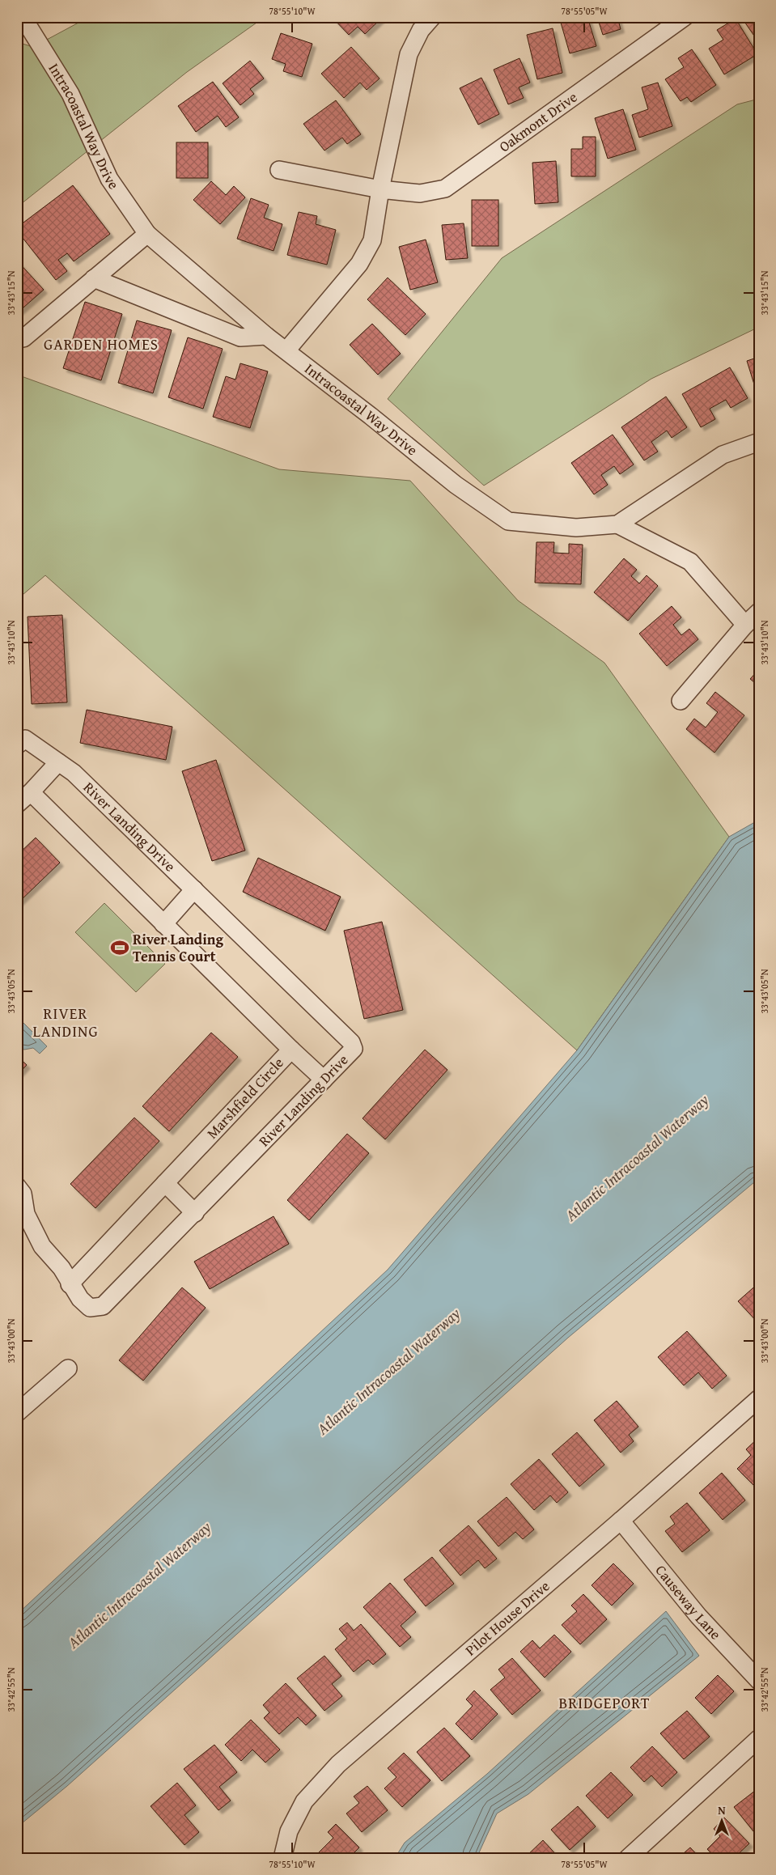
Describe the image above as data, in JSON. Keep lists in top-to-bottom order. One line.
{"streets":{"street":["Oakmont Drive","Intracoastal Way Drive","River Landing Drive","Marshfield Circle","Causeway Lane","Pilot House Drive"]},"crossings":[["River Landing Drive","Marshfield Circle"],["Causeway Lane","Pilot House Drive"]],"districts":["GARDEN HOMES","RIVER LANDING","BRIDGEPORT"],"water":["Atlantic Intracoastal Waterway"],"places":{"sports":["River Landing Tennis Court"]},"north":"top","coordinates":["78°55'10\"W","78°55'05\"W","33°43'15\"N","33°43'10\"N","33°43'05\"N","33°43'00\"N","33°42'55\"N"]}
